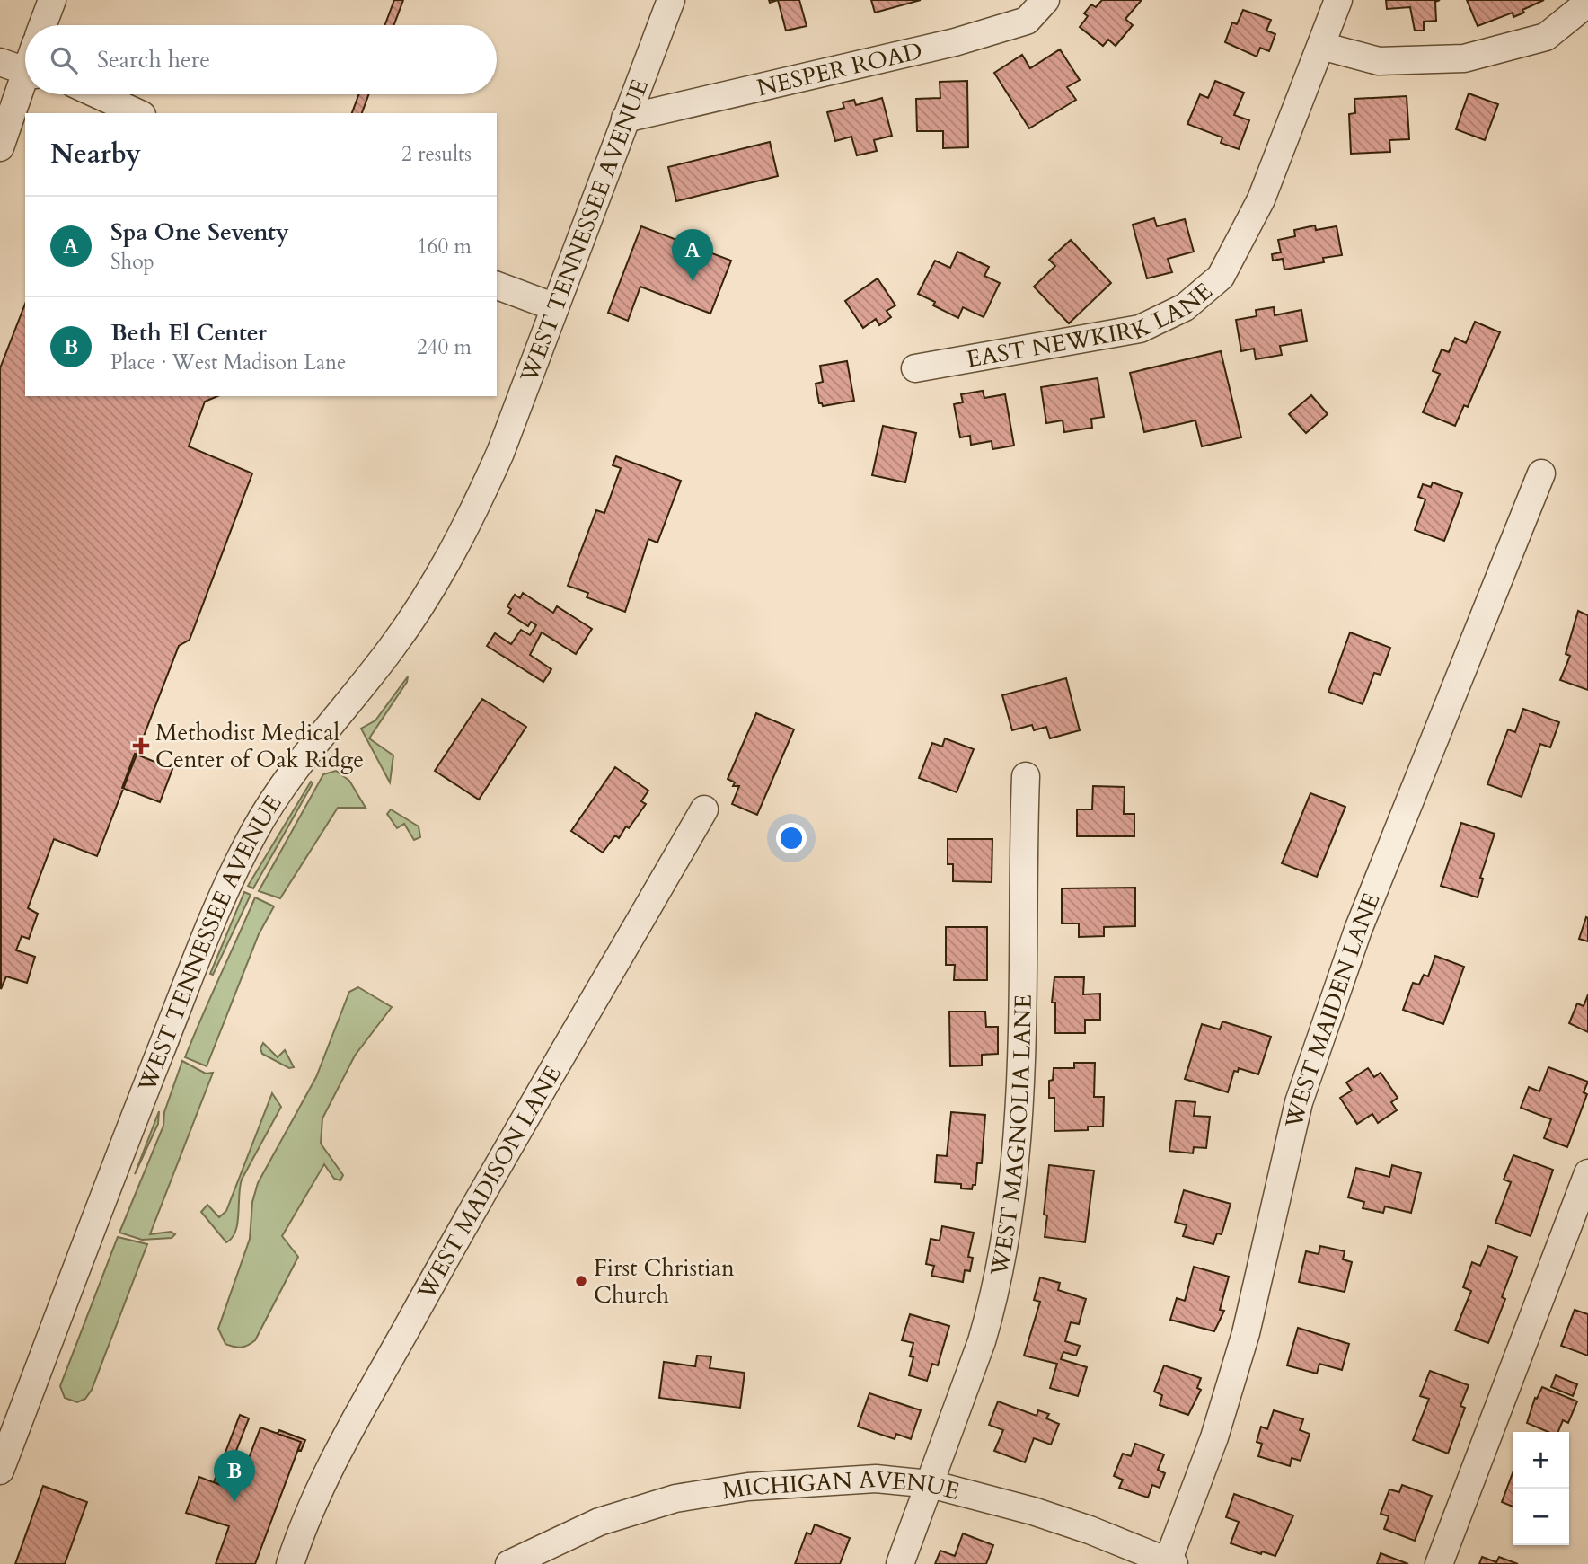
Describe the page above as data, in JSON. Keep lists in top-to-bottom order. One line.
{"streets":{"street":["NESPER ROAD","WEST TENNESSEE AVENUE","EAST NEWKIRK LANE","WEST MAIDEN LANE","WEST MAGNOLIA LANE","WEST MADISON LANE","MICHIGAN AVENUE"]},"crossings":[["NESPER ROAD","WEST TENNESSEE AVENUE"],["WEST MAIDEN LANE","MICHIGAN AVENUE"],["WEST MAGNOLIA LANE","MICHIGAN AVENUE"]],"places":{"health":["Methodist Medical Center of Oak Ridge"],"other":["First Christian Church"]},"page":{"search":"Search here","heading":["Nearby","2 results"],"list":[{"mark":"A","name":"Spa One Seventy","note":"Shop","value":"160 m"},{"mark":"B","name":"Beth El Center","note":"Place · West Madison Lane","value":"240 m"}],"pins":["A","B"],"map_buttons":["+","−"]}}
